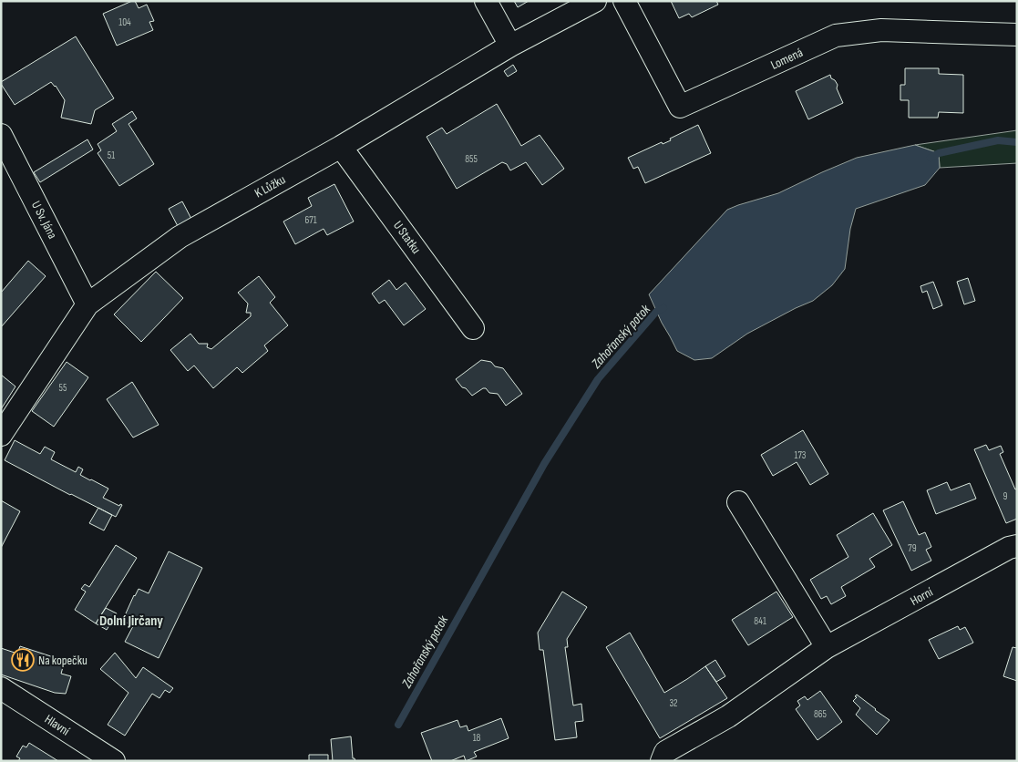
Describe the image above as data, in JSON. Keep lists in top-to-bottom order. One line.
{"streets":{"street":["Lomená","K Lůžku","U Sv. Jána","U Statku","Horní","Hlavní"]},"crossings":[["K Lůžku","U Sv. Jána"],["K Lůžku","U Statku"]],"districts":["Dolní Jirčany"],"water":["Zahořanský potok"],"places":{"restaurant":["Na kopečku"]},"house_numbers":["104","51","855","671","55","173","9","79","841","32","865","18"]}
